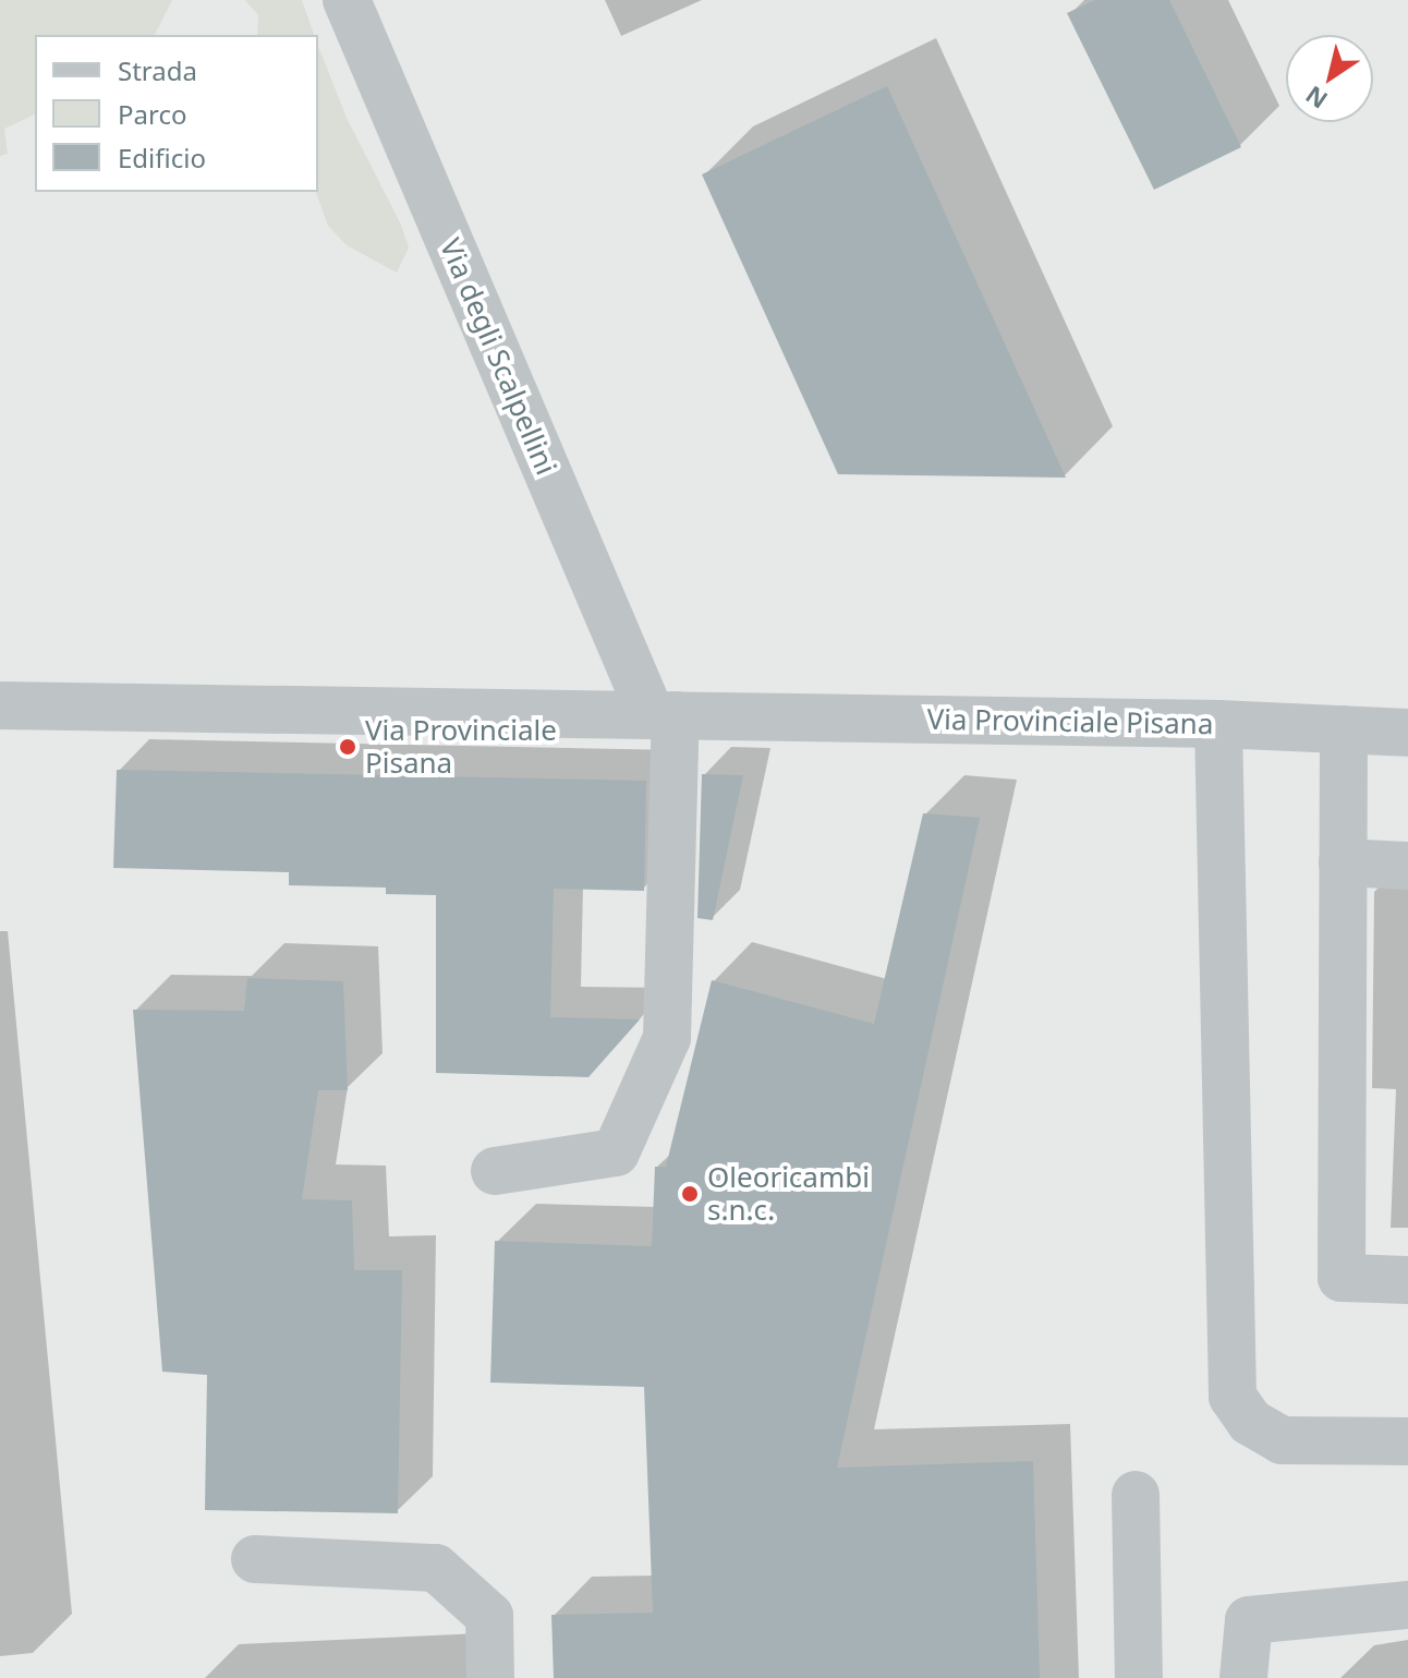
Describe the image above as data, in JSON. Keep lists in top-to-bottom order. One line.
{"streets":{"street":["Via degli Scalpellini","Via Provinciale Pisana"]},"crossings":[["Via degli Scalpellini","Via Provinciale Pisana"]],"places":["Via Provinciale Pisana","Oleoricambi s.n.c."],"legend":["Strada","Parco","Edificio"],"north":"bottom left"}
